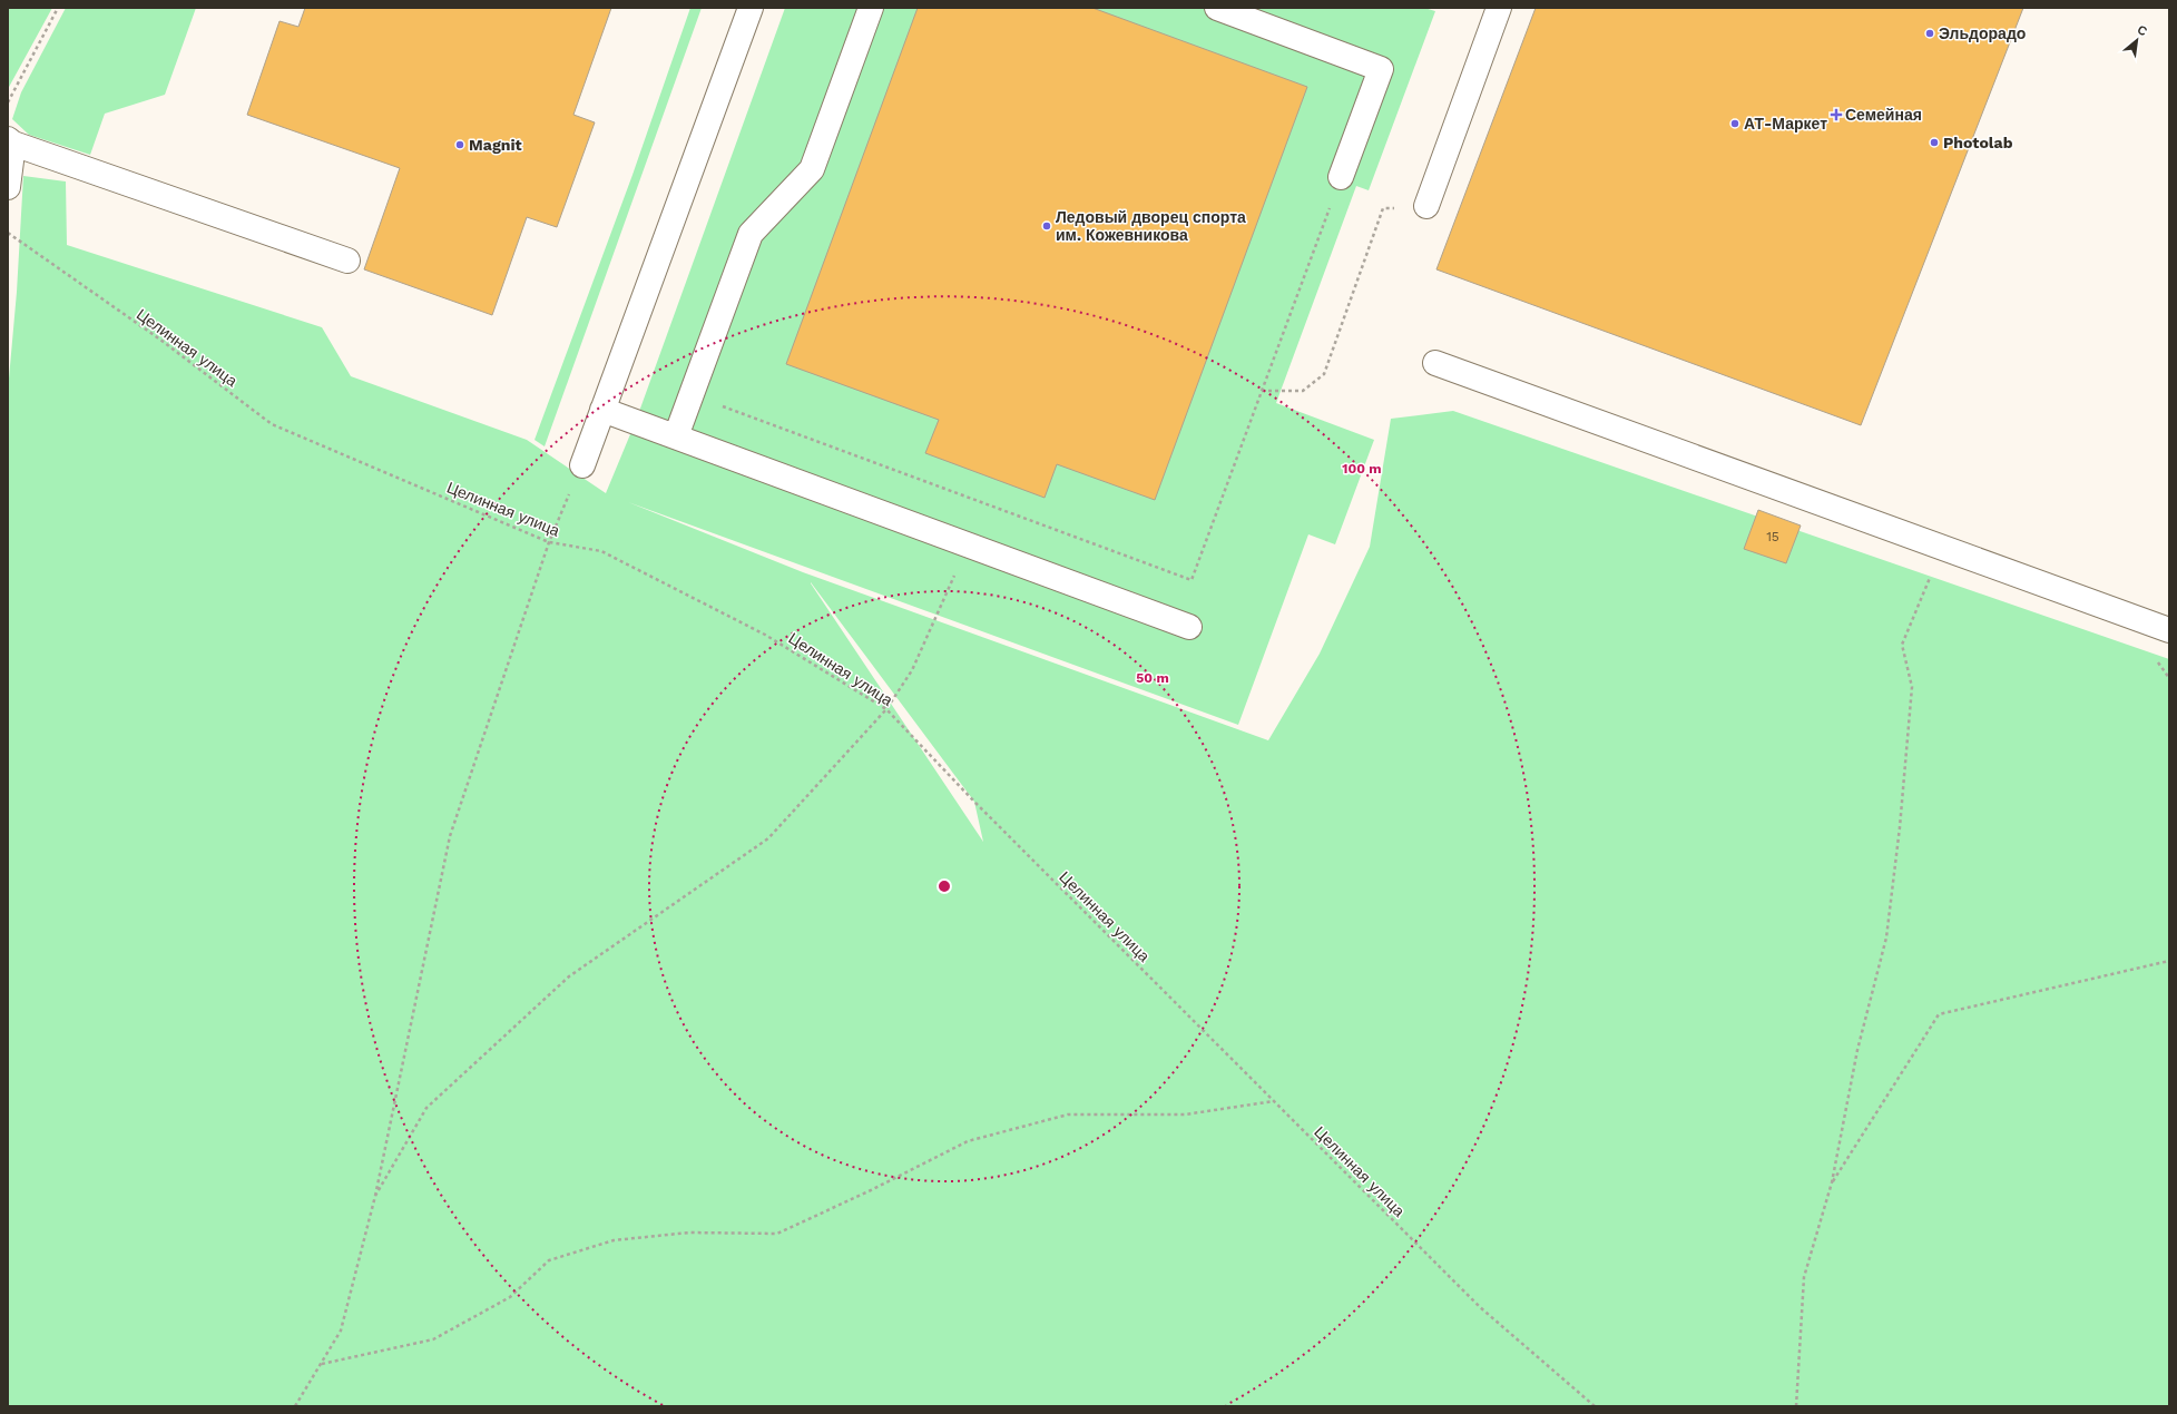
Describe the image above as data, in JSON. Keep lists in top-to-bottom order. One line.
{"streets":{"path":["Целинная улица"]},"places":{"other":["Эльдорадо","АТ-Маркет","Photolab","Magnit","Ледовый дворец спорта им. Кожевникова"],"health":["Семейная"]},"house_numbers":["15"],"north":"top right","rings":["100 m","50 m"]}
